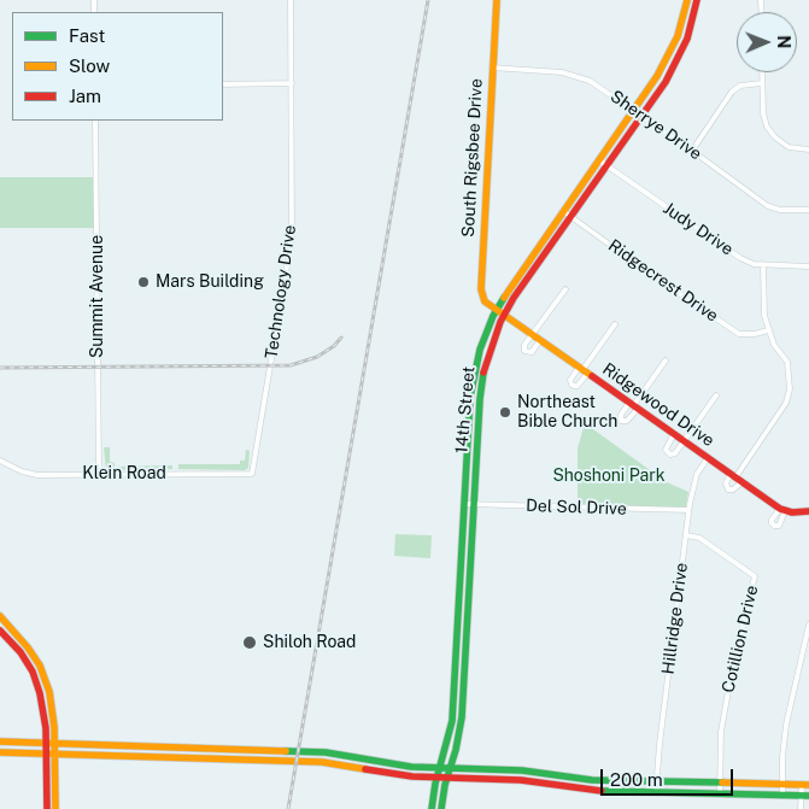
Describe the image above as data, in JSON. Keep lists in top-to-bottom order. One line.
{"streets":{"main road":["South Rigsbee Drive","Ridgewood Drive","14th Street"],"street":["Sherrye Drive","Judy Drive","Ridgecrest Drive","Technology Drive","Summit Avenue","Klein Road","Del Sol Drive","Hillridge Drive","Cotillion Drive"]},"crossings":[["Sherrye Drive","South Rigsbee Drive"],["Sherrye Drive","14th Street"],["South Rigsbee Drive","Ridgewood Drive"],["South Rigsbee Drive","14th Street"],["Judy Drive","14th Street"],["Ridgecrest Drive","14th Street"],["Technology Drive","Klein Road"],["Summit Avenue","Klein Road"],["Ridgewood Drive","14th Street"],["Ridgewood Drive","Hillridge Drive"],["14th Street","Del Sol Drive"],["Del Sol Drive","Hillridge Drive"],["Hillridge Drive","Cotillion Drive"]],"parks":["Shoshoni Park"],"places":["Mars Building","Northeast Bible Church","Shiloh Road"],"legend":["Fast","Slow","Jam"],"scale_bar":"200 m","north":"right"}
